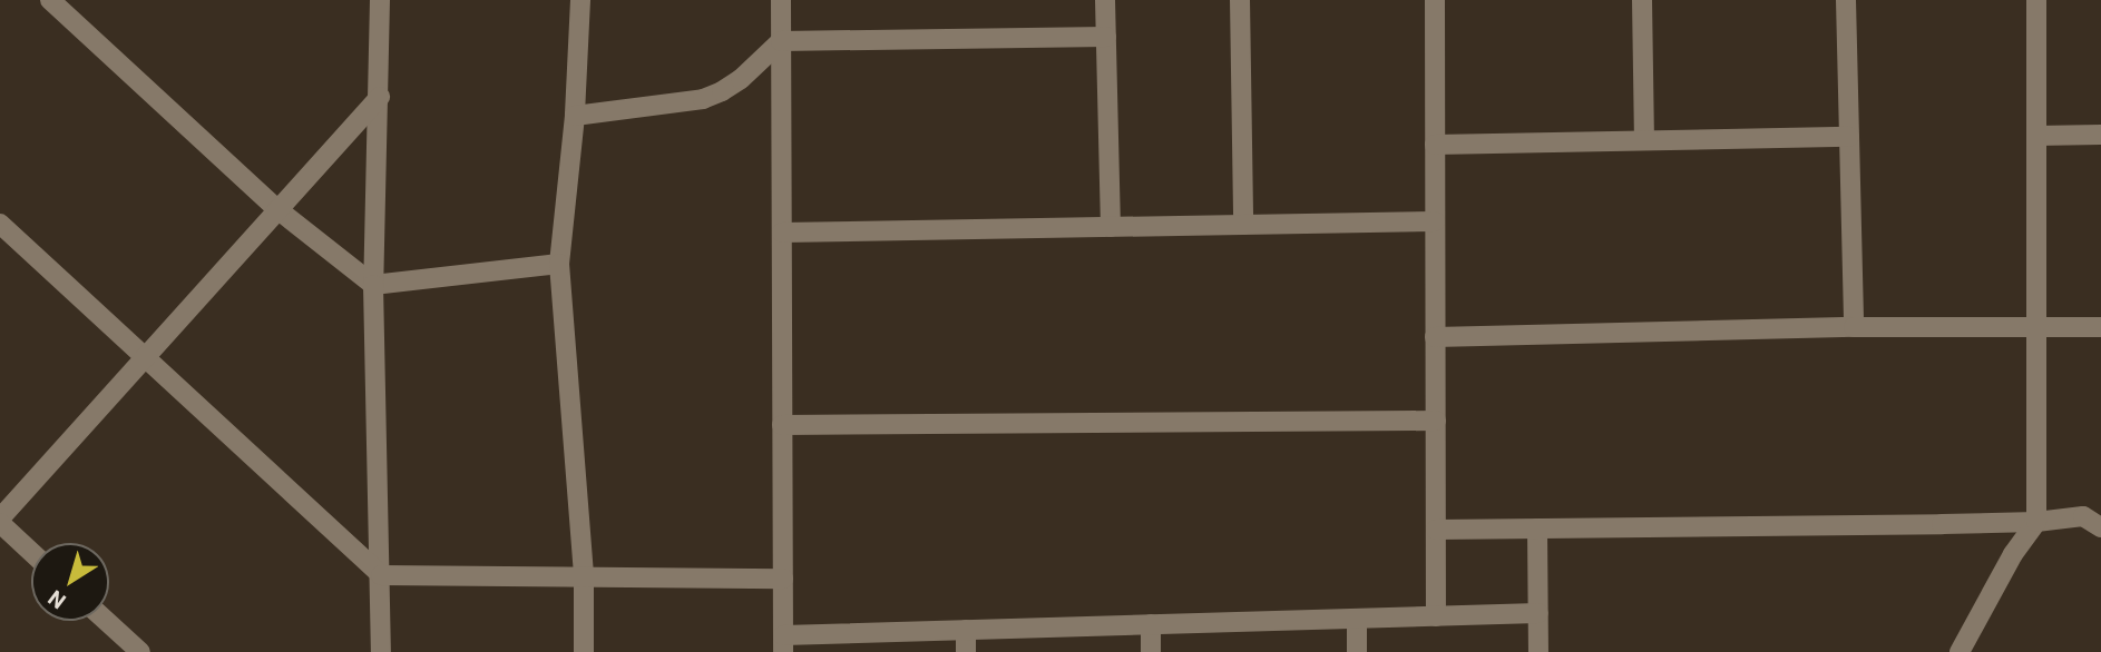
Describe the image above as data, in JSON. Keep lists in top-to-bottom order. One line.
{"north":"bottom left"}
